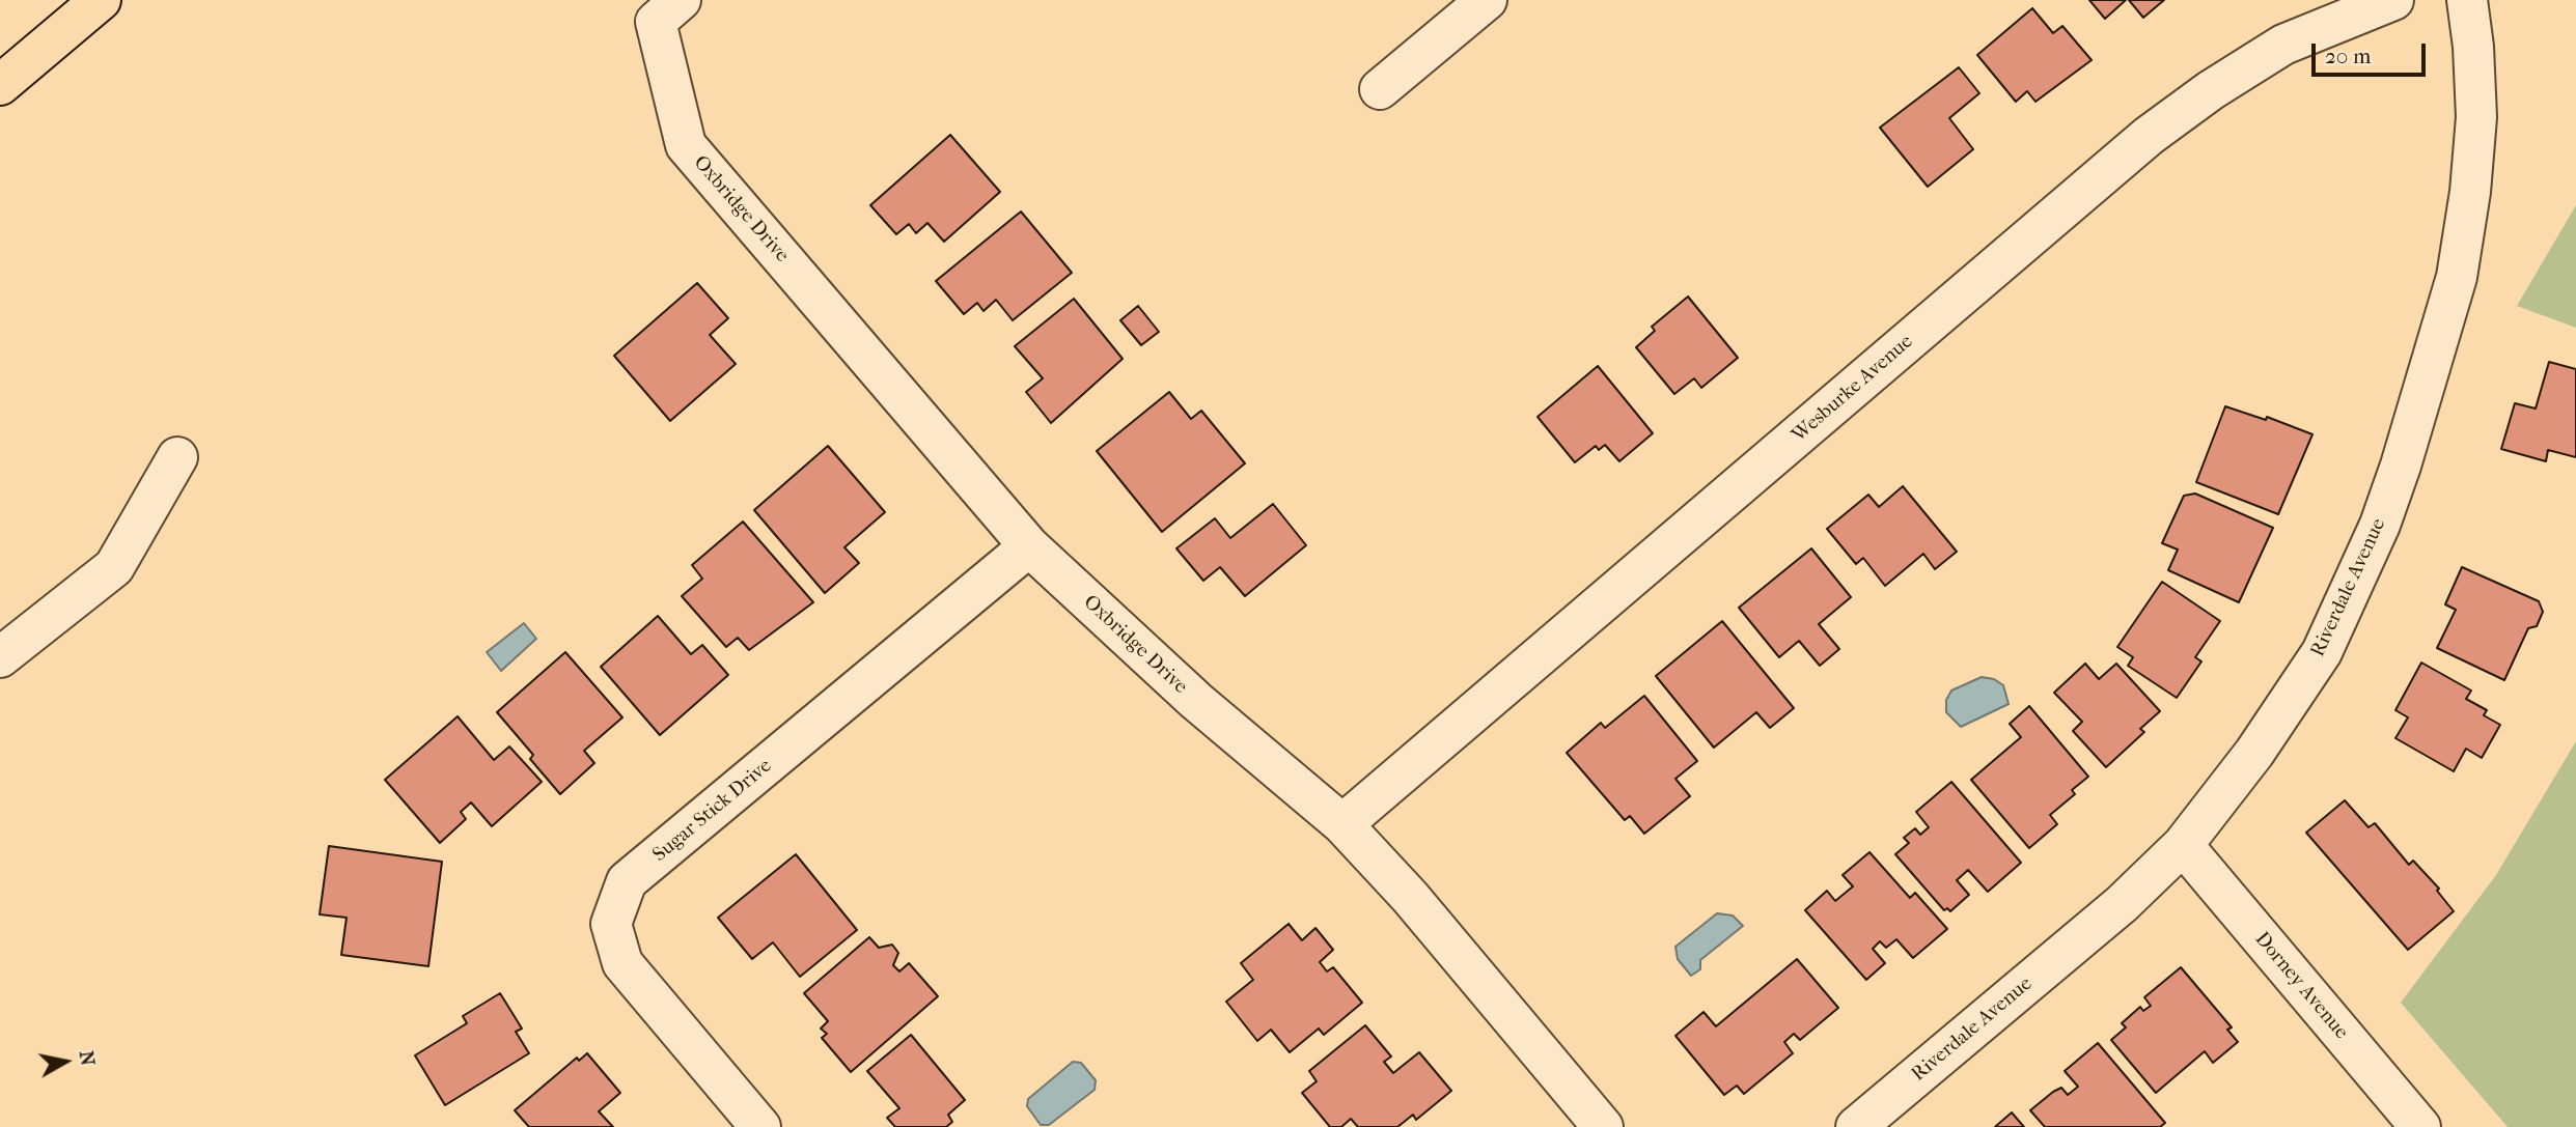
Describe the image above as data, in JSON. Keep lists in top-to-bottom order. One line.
{"streets":{"street":["Oxbridge Drive","Wesburke Avenue","Riverdale Avenue","Sugar Stick Drive","Dorney Avenue"]},"crossings":[["Oxbridge Drive","Wesburke Avenue"],["Oxbridge Drive","Sugar Stick Drive"],["Riverdale Avenue","Dorney Avenue"]],"scale_bar":"20 m","north":"right"}
